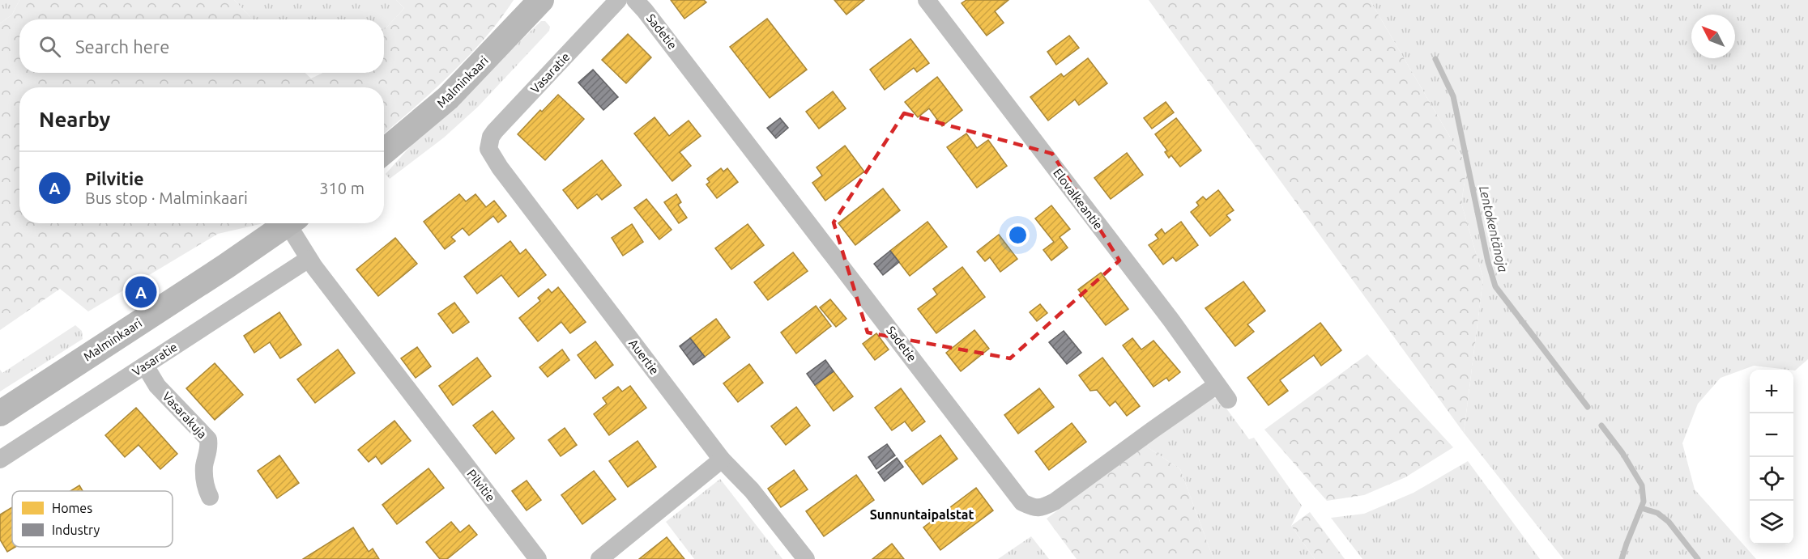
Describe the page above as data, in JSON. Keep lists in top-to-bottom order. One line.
{"streets":{"main road":["Malminkaari"],"street":["Sadetie","Vasaratie","Elovalkeantie","Auertie","Vasarakuja","Pilvitie"]},"crossings":[["Sadetie","Elovalkeantie"],["Vasaratie","Auertie"],["Vasaratie","Vasarakuja"],["Vasaratie","Pilvitie"]],"districts":["Sunnuntaipalstat"],"water":["Lentokentänoja"],"legend":["Homes","Industry"],"north":"top left","page":{"search":"Search here","heading":"Nearby","list":[{"mark":"A","name":"Pilvitie","note":"Bus stop · Malminkaari","value":"310 m"}],"pins":"A","map_buttons":["+","−"]}}
